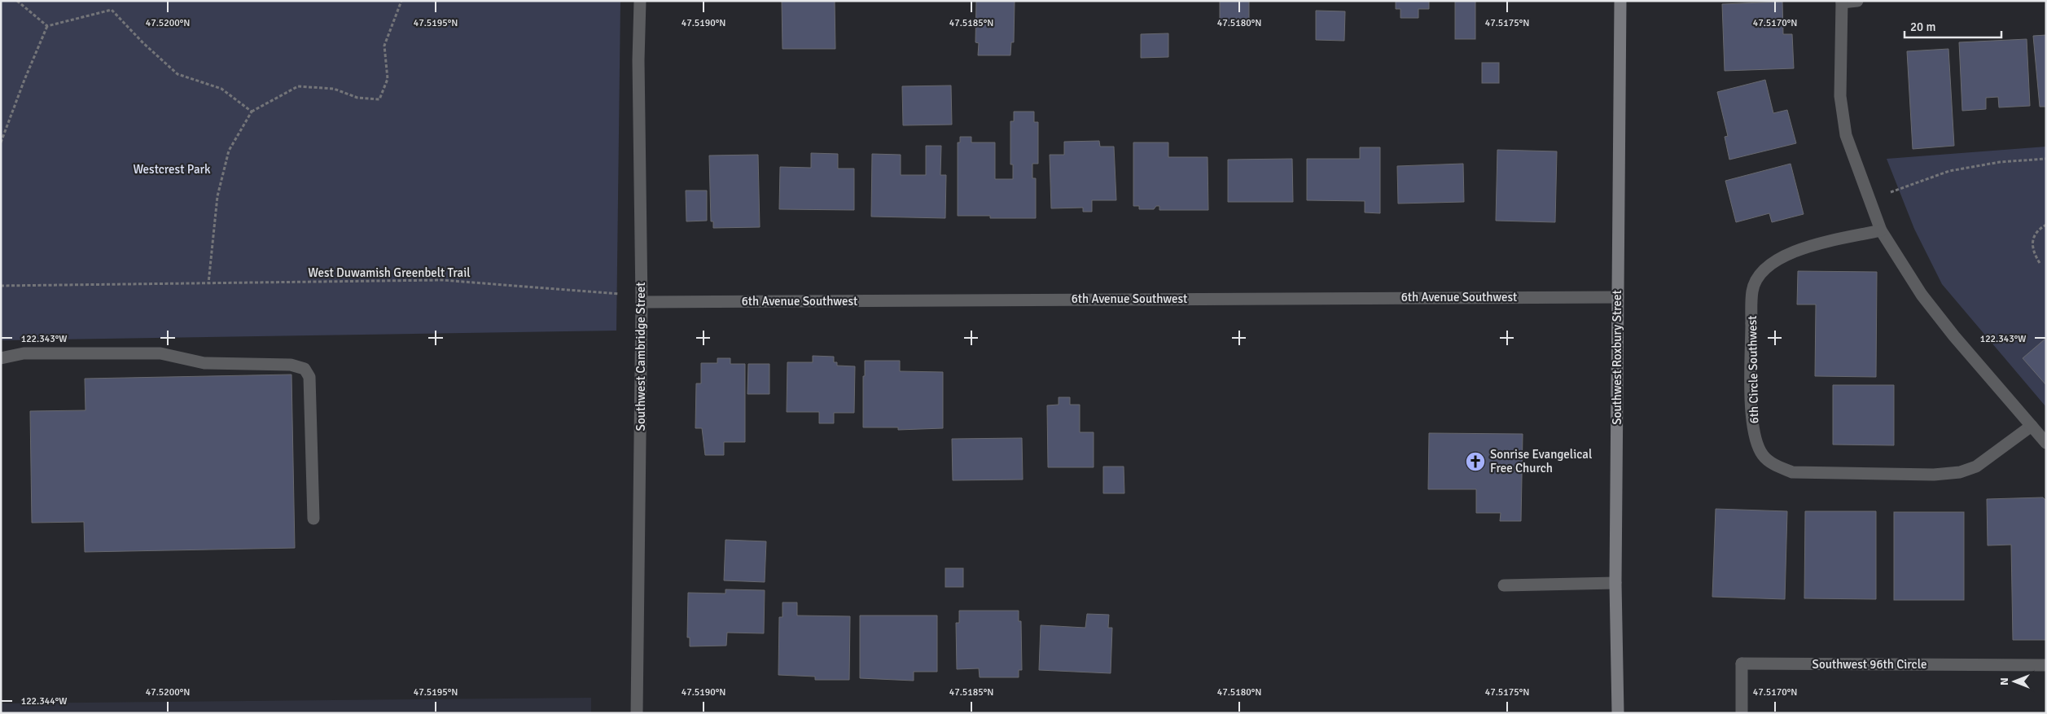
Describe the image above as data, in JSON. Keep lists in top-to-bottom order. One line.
{"streets":{"main road":["Southwest Roxbury Street"],"street":["6th Avenue Southwest","Southwest Cambridge Street","6th Circle Southwest","Southwest 96th Circle"],"path":["West Duwamish Greenbelt Trail"]},"crossings":[["West Duwamish Greenbelt Trail","6th Avenue Southwest"],["West Duwamish Greenbelt Trail","Southwest Cambridge Street"],["6th Avenue Southwest","Southwest Cambridge Street"],["6th Avenue Southwest","Southwest Roxbury Street"]],"parks":["Westcrest Park"],"places":{"church":["Sonrise Evangelical Free Church"]},"scale_bar":"20 m","north":"left","coordinates":["47.5200°N","47.5195°N","47.5190°N","47.5185°N","47.5180°N","47.5175°N","47.5170°N","122.343°W","122.344°W"]}
